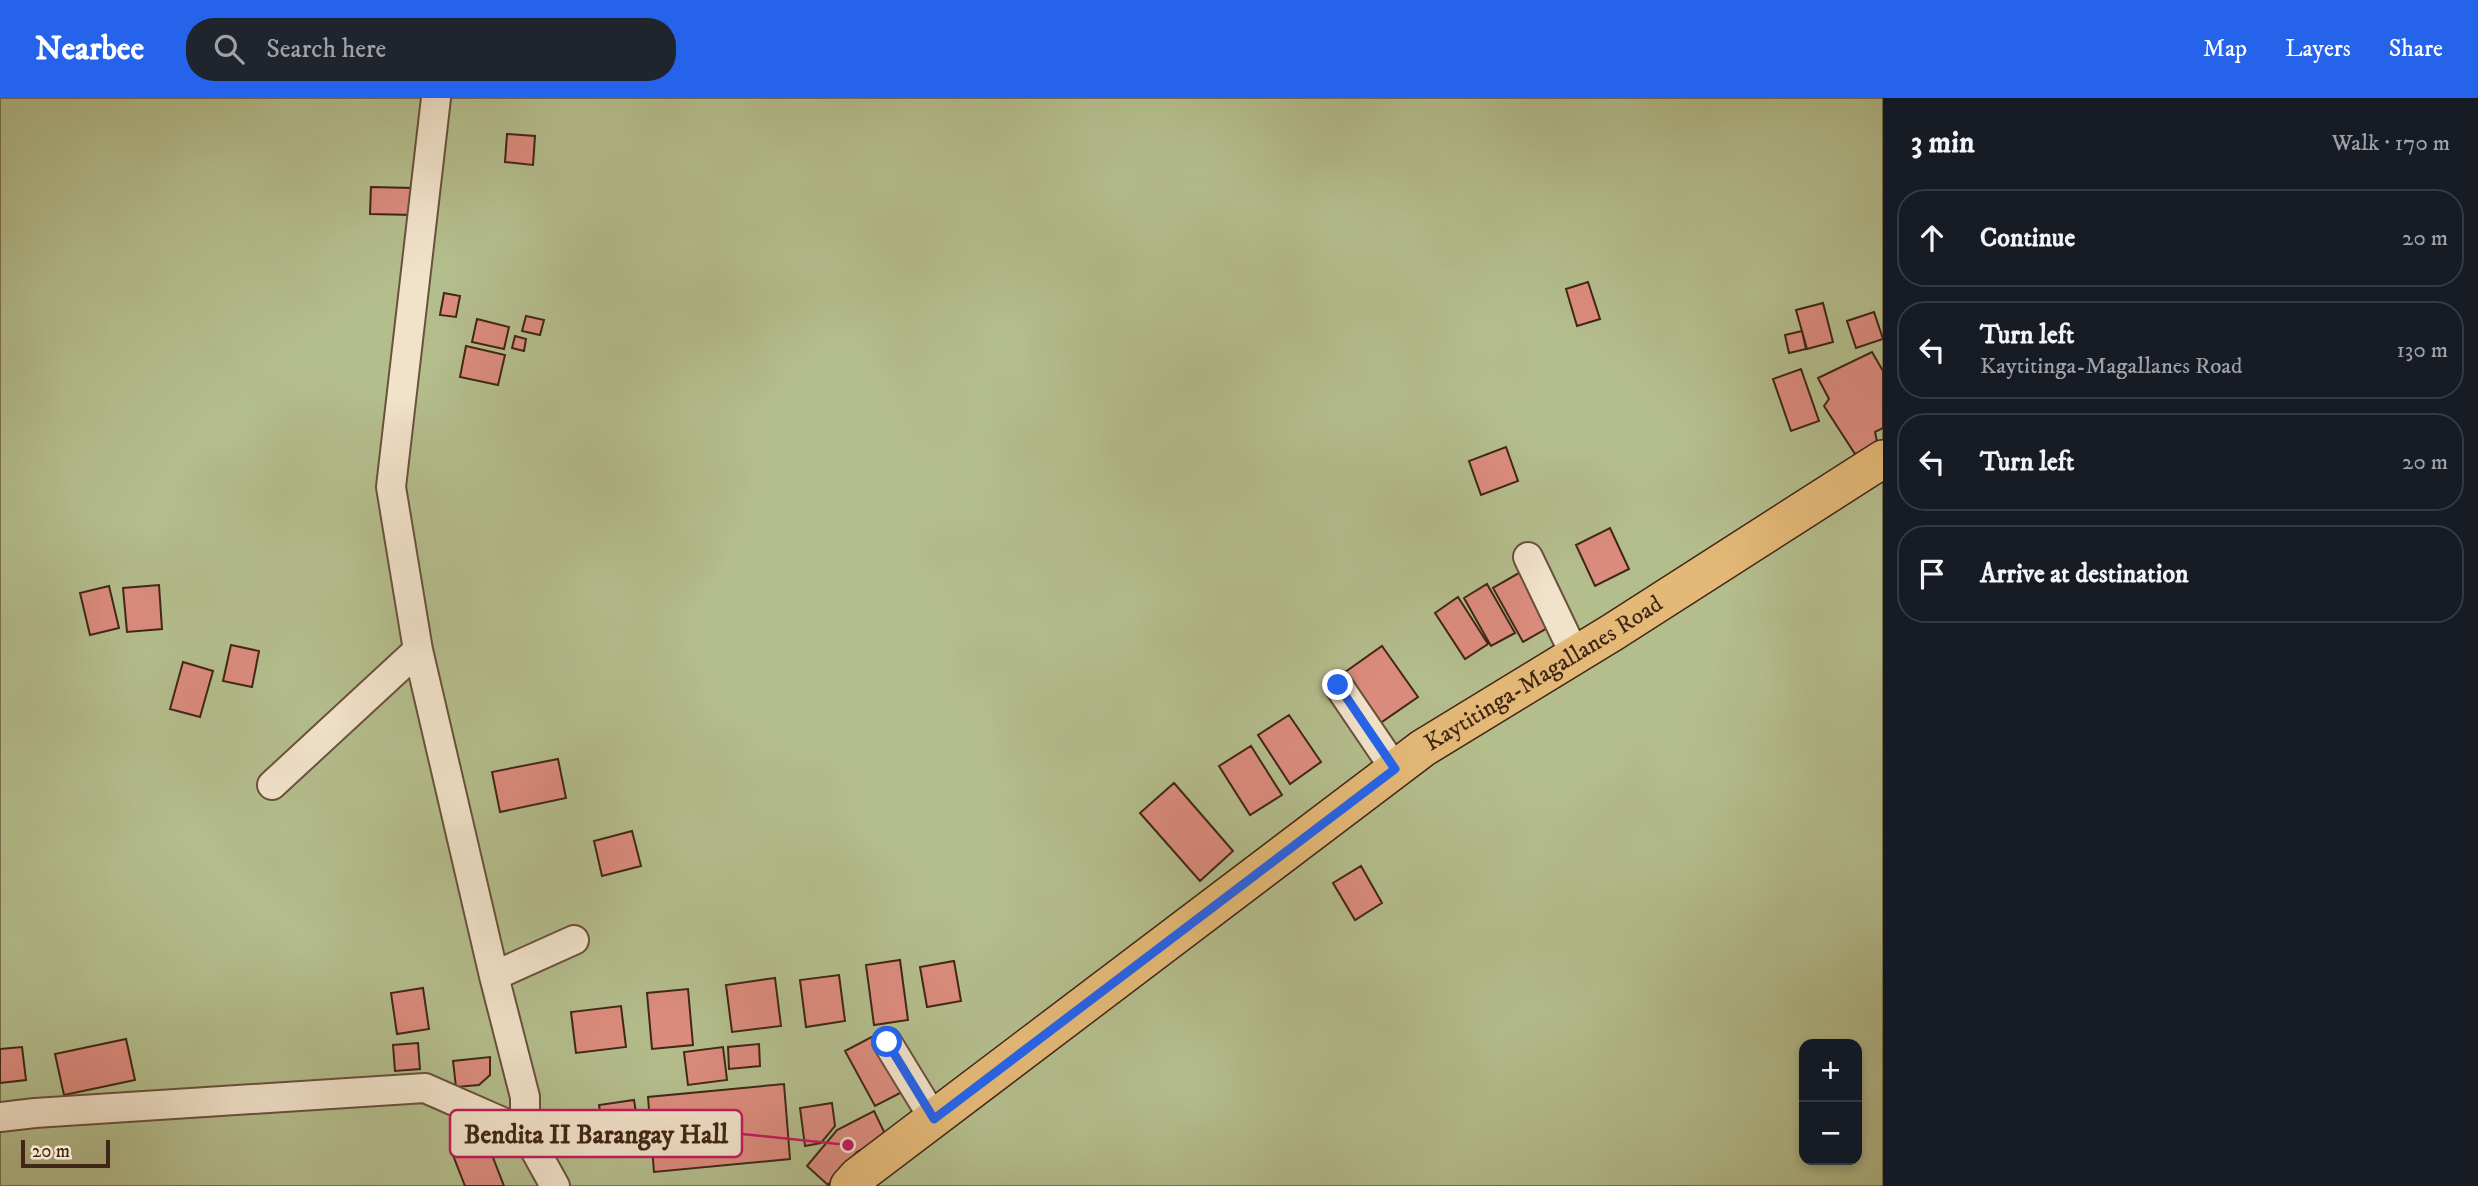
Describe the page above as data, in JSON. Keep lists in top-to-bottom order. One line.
{"streets":{"main road":["Kaytitinga-Magallanes Road"]},"places":["Bendita II Barangay Hall"],"scale_bar":"20 m","page":{"header":"Nearbee","search":"Search here","nav":["Map","Layers","Share"],"heading":["3 min","Walk · 170 m"],"list":[["Continue","20 m"],["Turn left","Kaytitinga-Magallanes Road","130 m"],["Turn left","20 m"],"Arrive at destination"],"map_buttons":["+","−"],"scale":"20 m"}}
